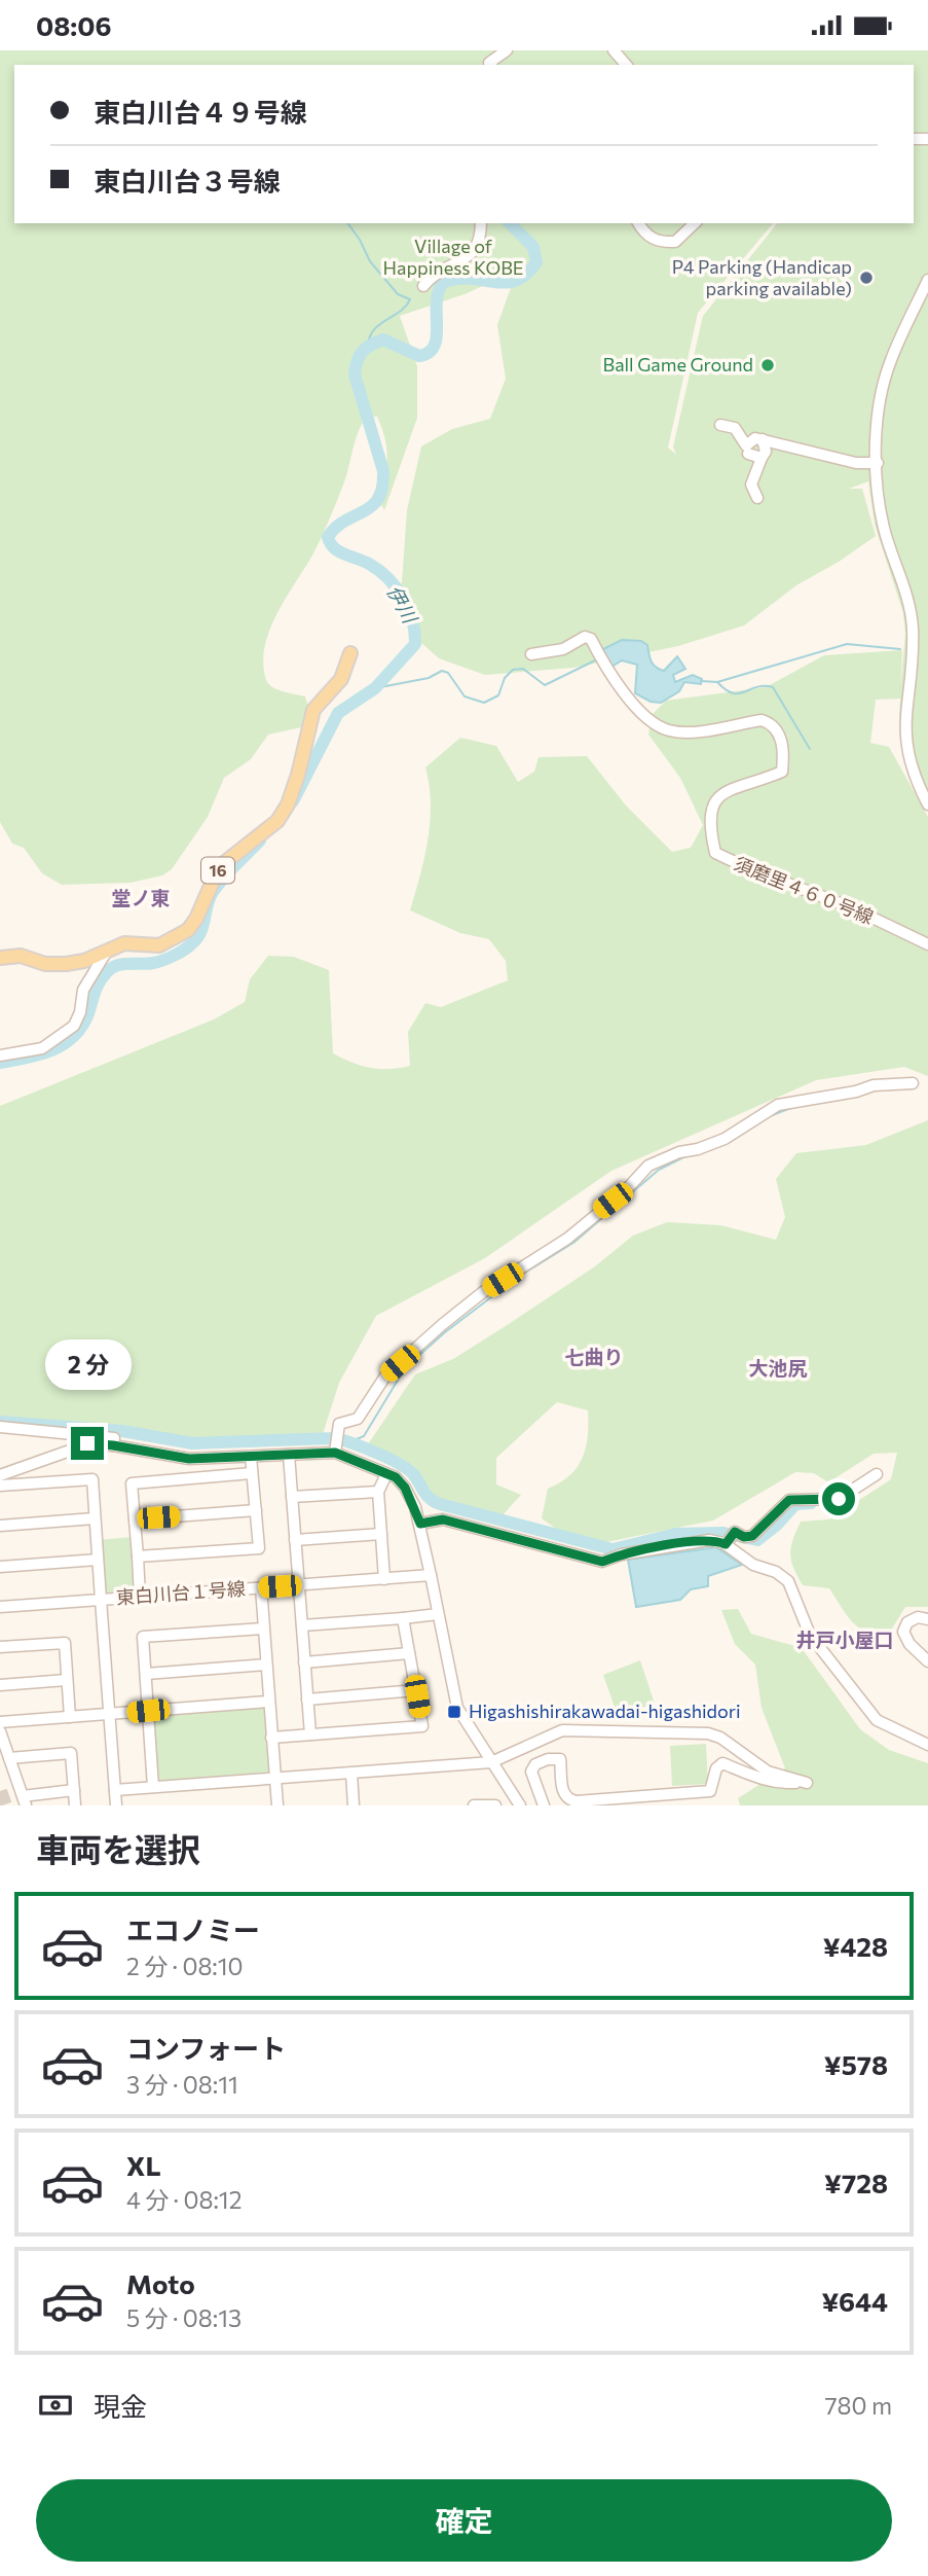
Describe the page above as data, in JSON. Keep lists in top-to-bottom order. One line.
{"streets":{"main road":["16"],"street":["須磨里４６０号線","東白川台１号線"]},"districts":["堂ノ東","七曲り","大池尻","井戸小屋口"],"water":["伊川"],"parks":["Village of Happiness KOBE"],"places":{"other":["P4 Parking (Handicap parking available)","Ball Game Ground"],"transit":["Higashishirakawadai-higashidori"]},"page":{"status":"08:06","banner":["東白川台４９号線","東白川台３号線"],"bubble":"2 分","heading":"車両を選択","list":[{"name":"エコノミー","note":"2 分 · 08:10","value":"¥428"},{"name":"コンフォート","note":"3 分 · 08:11","value":"¥578"},{"name":"XL","note":"4 分 · 08:12","value":"¥728"},{"name":"Moto","note":"5 分 · 08:13","value":"¥644"}],"pay":["現金","780 m"],"buttons":"確定"}}
